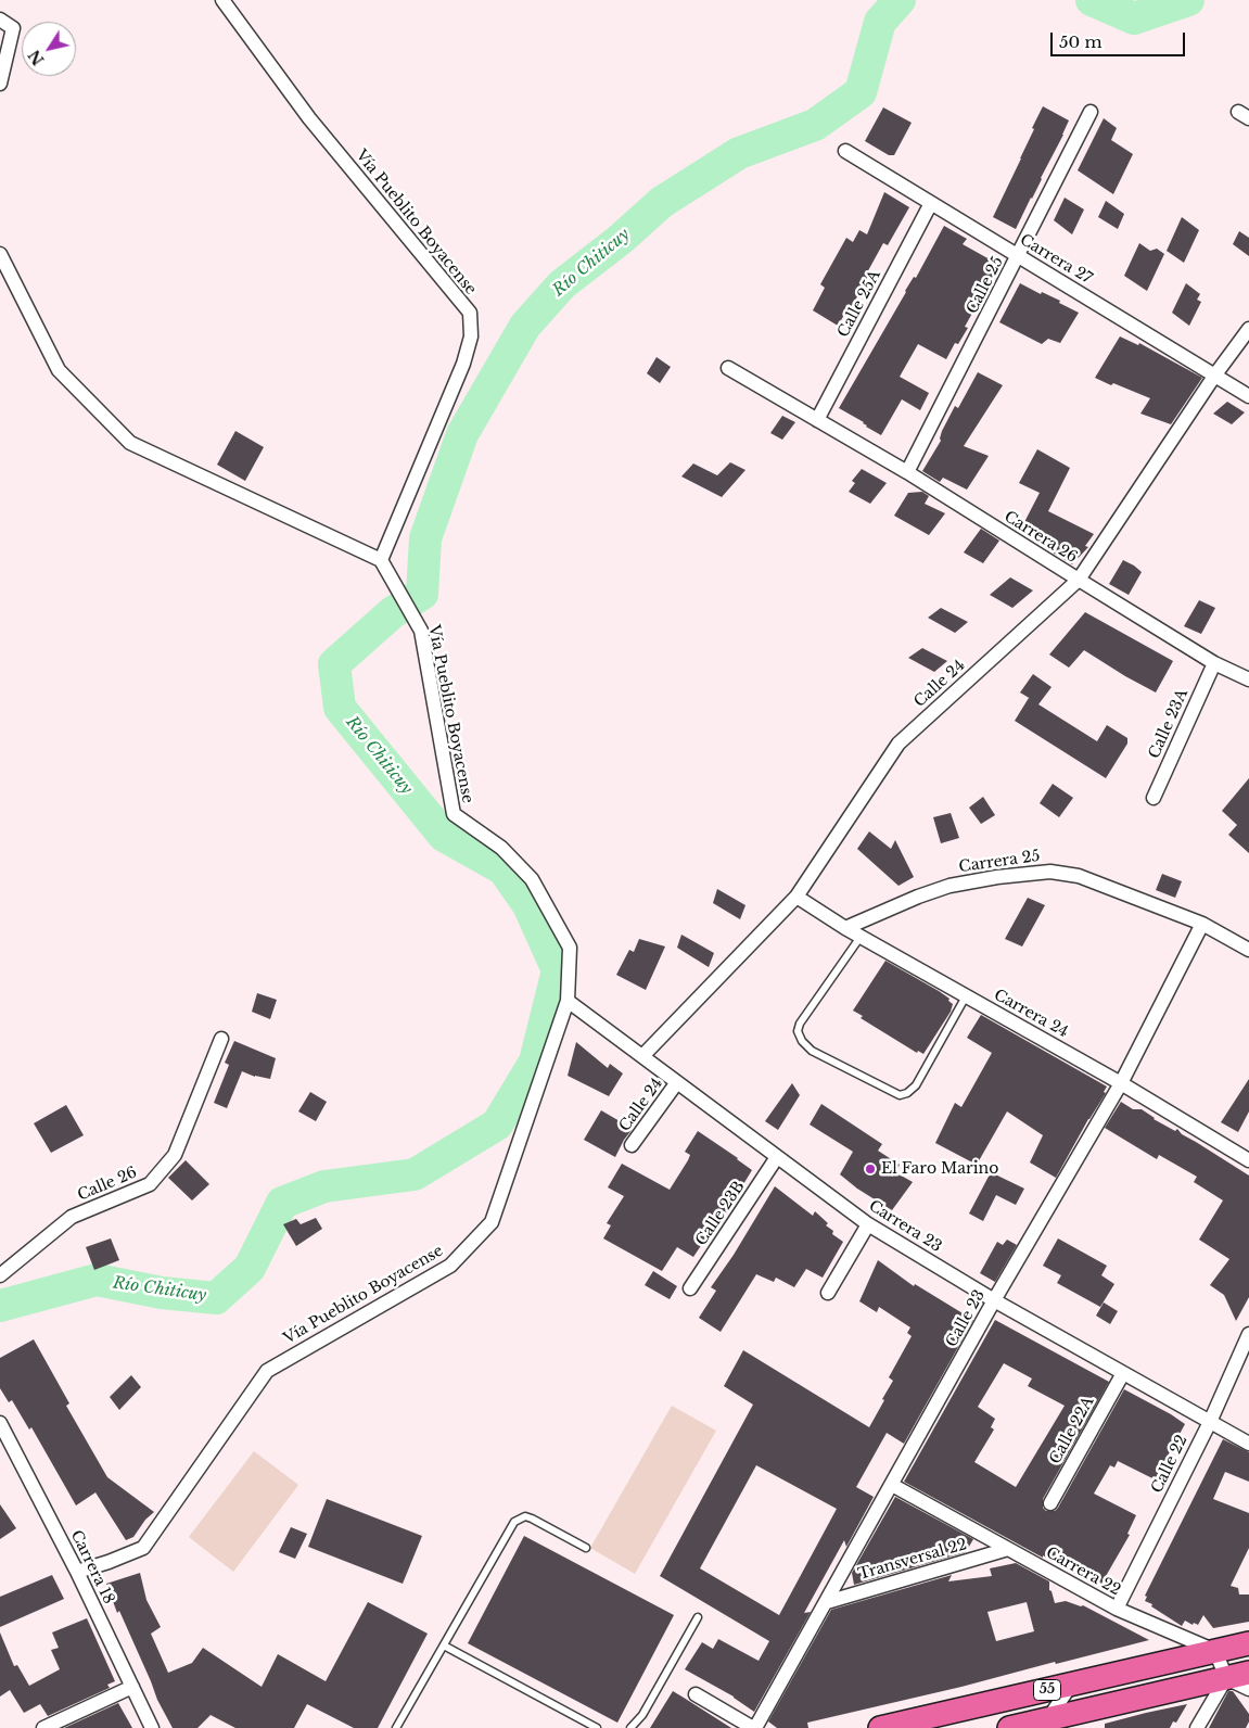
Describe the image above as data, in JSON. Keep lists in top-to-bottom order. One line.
{"streets":{"highway":["55"],"street":["Vía Pueblito Boyacense","Carrera 27","Calle 25","Calle 25A","Carrera 26","Calle 24","Calle 23A","Carrera 25","Carrera 24","Calle 26","Calle 23B","Carrera 23","Calle 23","Calle 22A","Calle 22","Transversal 22","Carrera 18","Carrera 22"]},"crossings":[["Vía Pueblito Boyacense","Carrera 23"],["Vía Pueblito Boyacense","Carrera 18"],["Carrera 27","Calle 25"],["Carrera 27","Calle 25A"],["Carrera 27","Calle 24"],["Calle 25","Carrera 26"],["Calle 25A","Carrera 26"],["Carrera 26","Calle 24"],["Carrera 26","Calle 23A"],["Calle 24","Carrera 24"],["Calle 24","Carrera 23"],["Carrera 25","Carrera 24"],["Carrera 25","Calle 23"],["Carrera 24","Calle 23"],["Calle 23B","Carrera 23"],["Carrera 23","Calle 23"],["Carrera 23","Calle 22A"],["Carrera 23","Calle 22"],["Calle 23","Transversal 22"],["Calle 23","Carrera 22"],["Calle 22","Carrera 22"],["Transversal 22","Carrera 22"],["Carrera 22","55"]],"water":["Río Chiticuy"],"places":["El Faro Marino"],"scale_bar":"50 m","north":"bottom left"}
